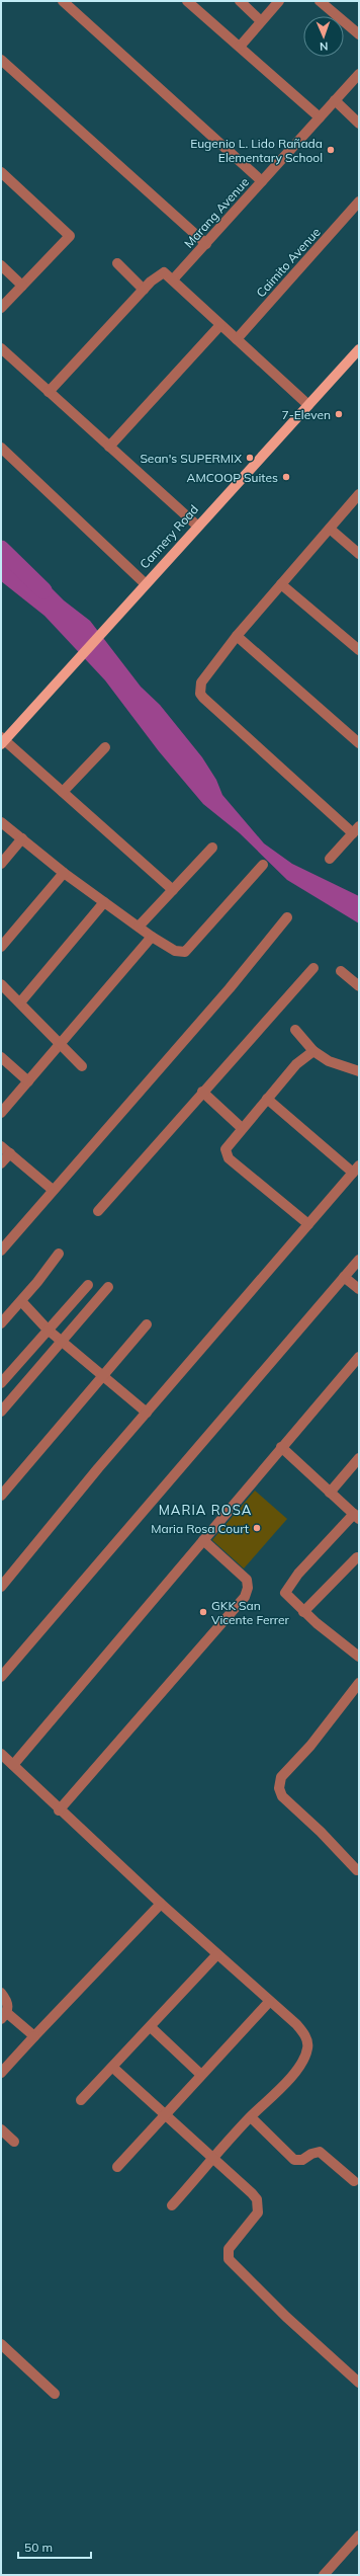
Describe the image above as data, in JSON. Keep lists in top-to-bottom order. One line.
{"streets":{"main road":["Cannery Road"],"street":["Marang Avenue","Caimito Avenue"]},"districts":["MARIA ROSA"],"places":["Eugenio L. Lido Rañada Elementary School","7-Eleven","Sean's SUPERMIX","AMCOOP Suites","Maria Rosa Court","GKK San Vicente Ferrer"],"scale_bar":"50 m","north":"bottom"}
